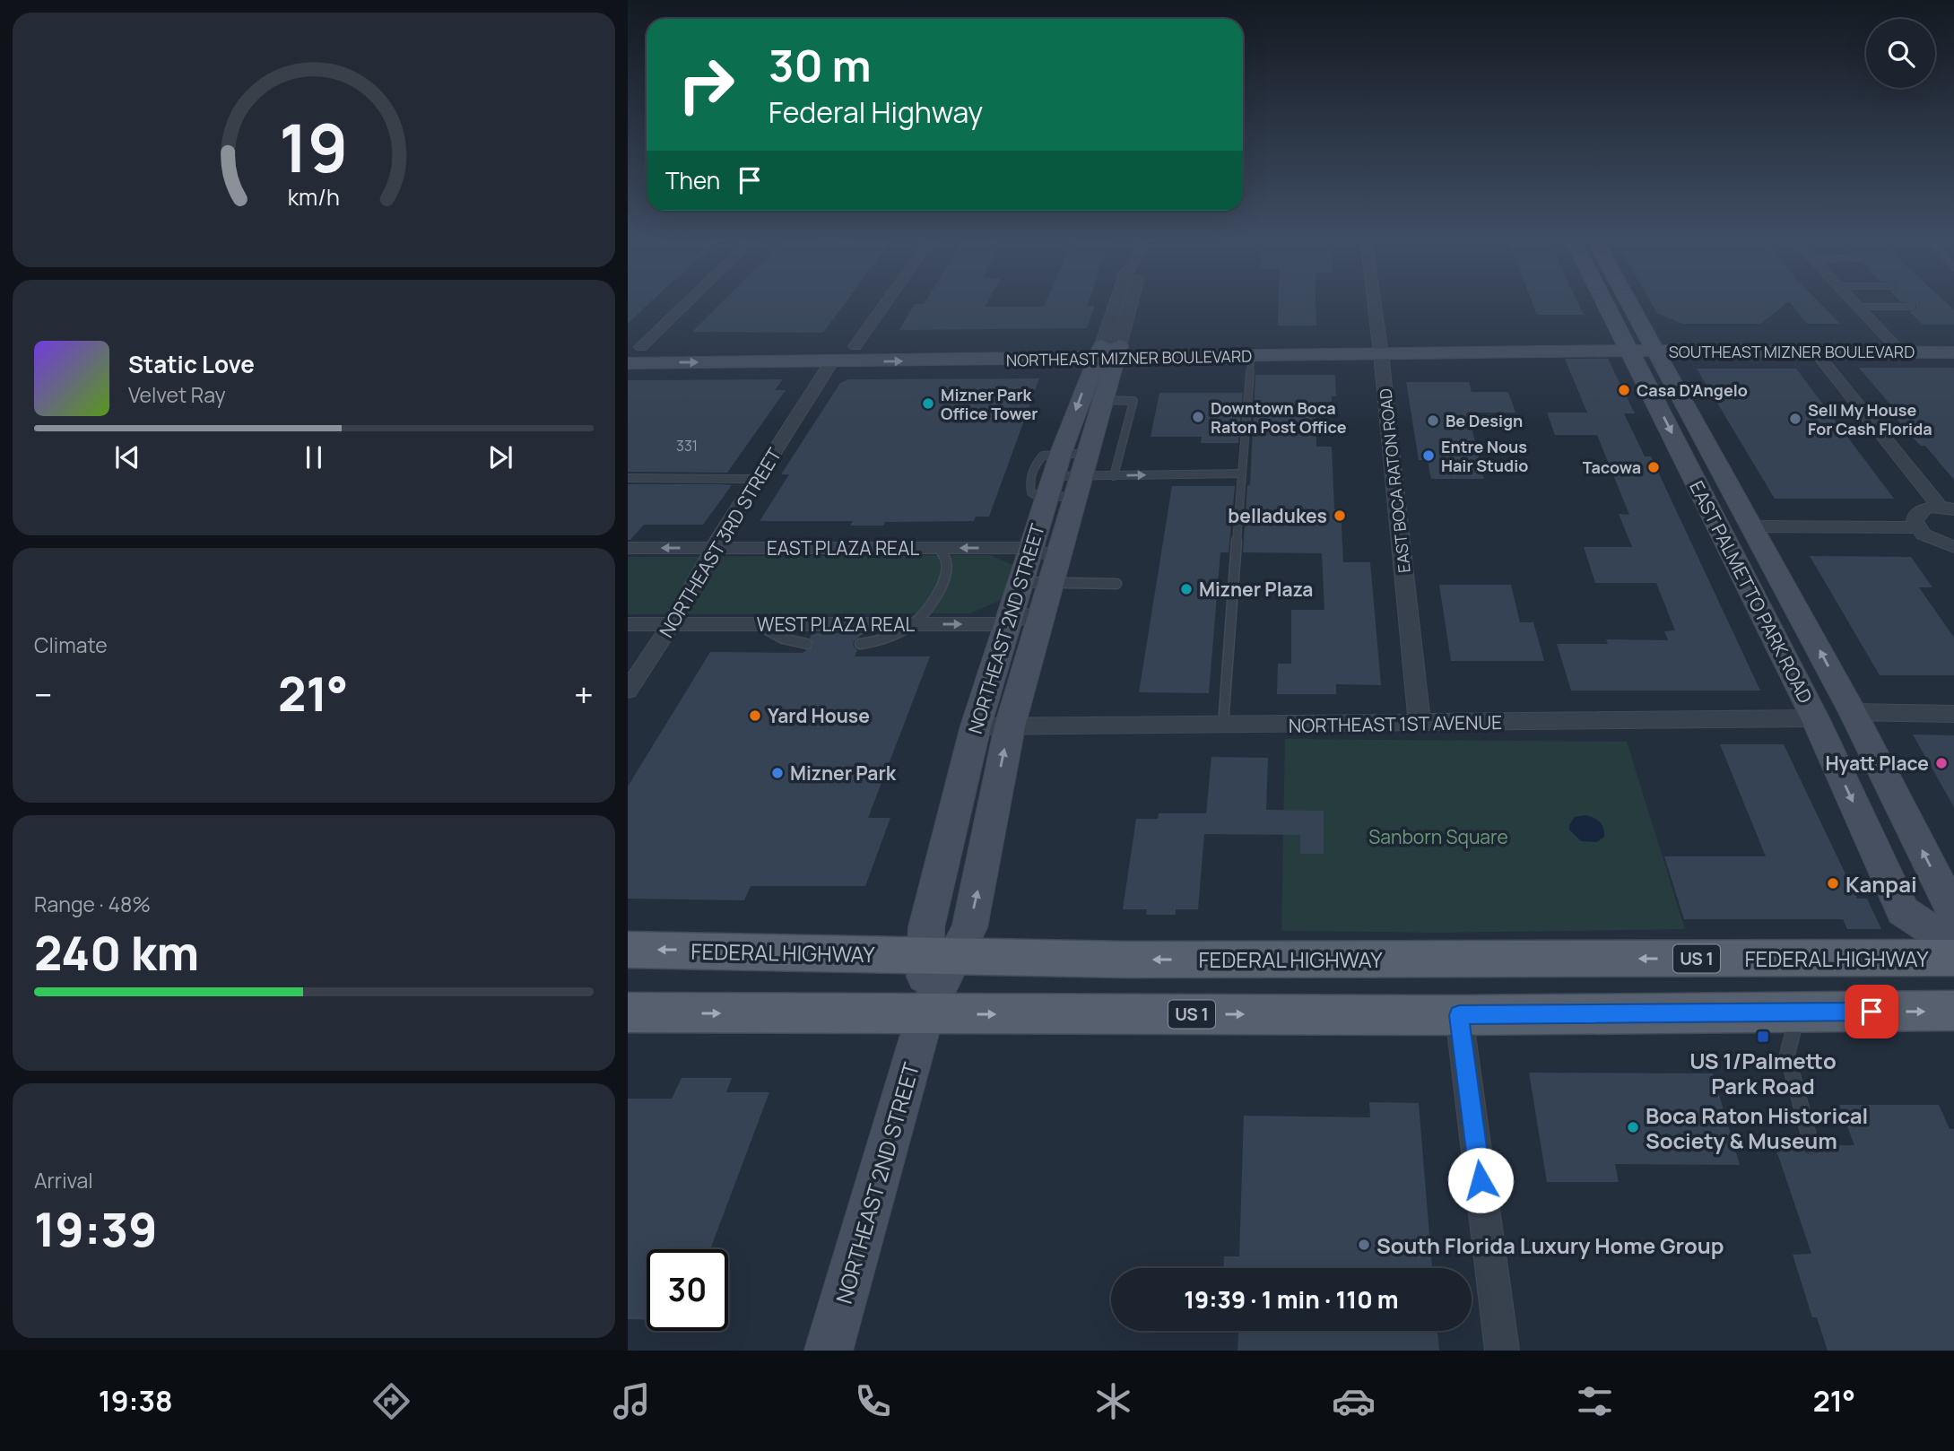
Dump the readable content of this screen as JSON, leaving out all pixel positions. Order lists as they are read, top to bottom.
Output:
{
  "streets": {
    "main road": [
      "SOUTHEAST MIZNER BOULEVARD",
      "NORTHEAST MIZNER BOULEVARD",
      "EAST PALMETTO PARK ROAD",
      "NORTHEAST 2ND STREET",
      "FEDERAL HIGHWAY",
      "US 1"
    ],
    "street": [
      "EAST BOCA RATON ROAD",
      "NORTHEAST 3RD STREET",
      "EAST PLAZA REAL",
      "WEST PLAZA REAL",
      "NORTHEAST 1ST AVENUE"
    ]
  },
  "crossings": [
    ["SOUTHEAST MIZNER BOULEVARD", "NORTHEAST MIZNER BOULEVARD"],
    ["SOUTHEAST MIZNER BOULEVARD", "EAST PALMETTO PARK ROAD"],
    ["NORTHEAST MIZNER BOULEVARD", "EAST BOCA RATON ROAD"],
    ["NORTHEAST MIZNER BOULEVARD", "NORTHEAST 3RD STREET"],
    ["NORTHEAST MIZNER BOULEVARD", "EAST PALMETTO PARK ROAD"],
    ["NORTHEAST MIZNER BOULEVARD", "NORTHEAST 2ND STREET"],
    ["EAST BOCA RATON ROAD", "NORTHEAST 1ST AVENUE"],
    ["NORTHEAST 3RD STREET", "EAST PLAZA REAL"],
    ["NORTHEAST 3RD STREET", "WEST PLAZA REAL"],
    ["EAST PLAZA REAL", "NORTHEAST 2ND STREET"],
    ["EAST PALMETTO PARK ROAD", "NORTHEAST 1ST AVENUE"],
    ["EAST PALMETTO PARK ROAD", "FEDERAL HIGHWAY"],
    ["WEST PLAZA REAL", "NORTHEAST 2ND STREET"],
    ["NORTHEAST 2ND STREET", "NORTHEAST 1ST AVENUE"],
    ["NORTHEAST 2ND STREET", "FEDERAL HIGHWAY"],
    ["NORTHEAST 2ND STREET", "US 1"]
  ],
  "one_way": ["EAST PLAZA REAL"],
  "parks": ["Sanborn Square"],
  "places": {
    "other": [
      "Casa D'Angelo",
      "Mizner Park Office Tower",
      "Downtown Boca Raton Post Office",
      "Sell My House For Cash Florida",
      "Be Design",
      "Entre Nous Hair Studio",
      "Tacowa",
      "belladukes",
      "Mizner Plaza",
      "Yard House",
      "Hyatt Place",
      "Mizner Park",
      "Kanpai",
      "Boca Raton Historical Society & Museum",
      "South Florida Luxury Home Group"
    ],
    "transit": ["US 1/Palmetto Park Road"]
  },
  "house_numbers": ["331"],
  "page": {
    "turn": ["30 m", "Federal Highway"],
    "then": "Then",
    "song": ["Static Love", "Velvet Ray"],
    "tile": [
      "Climate",
      ["Range · 48%", "240 km"],
      ["Arrival", "19:39"]
    ],
    "heat": ["−", "21°", "+"],
    "limit": "30",
    "trip": "19:39 · 1 min · 110 m",
    "tabs": ["19:38", "21°"],
    "gauge": ["19", "km/h"]
  }
}
